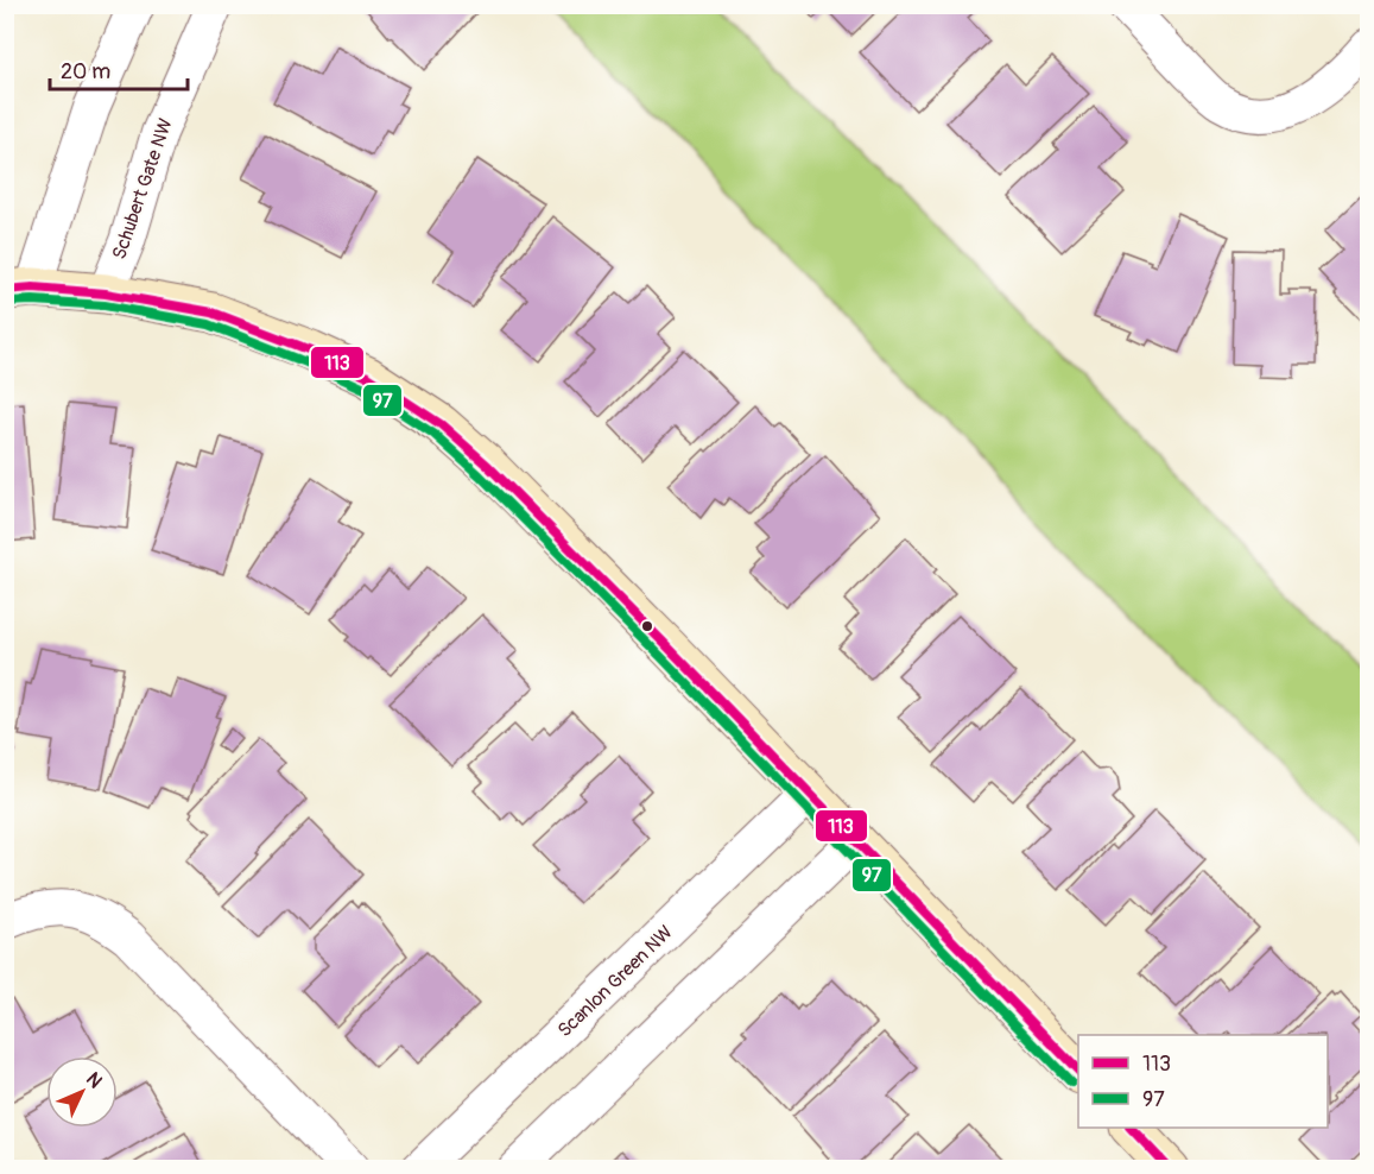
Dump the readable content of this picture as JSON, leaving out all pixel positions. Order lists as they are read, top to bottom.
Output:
{
  "streets": {
    "street": ["Schubert Gate NW", "Scanlon Green NW"]
  },
  "lines": ["transit line 113", "transit line 97"],
  "legend": ["113", "97"],
  "scale_bar": "20 m",
  "north": "top right"
}
